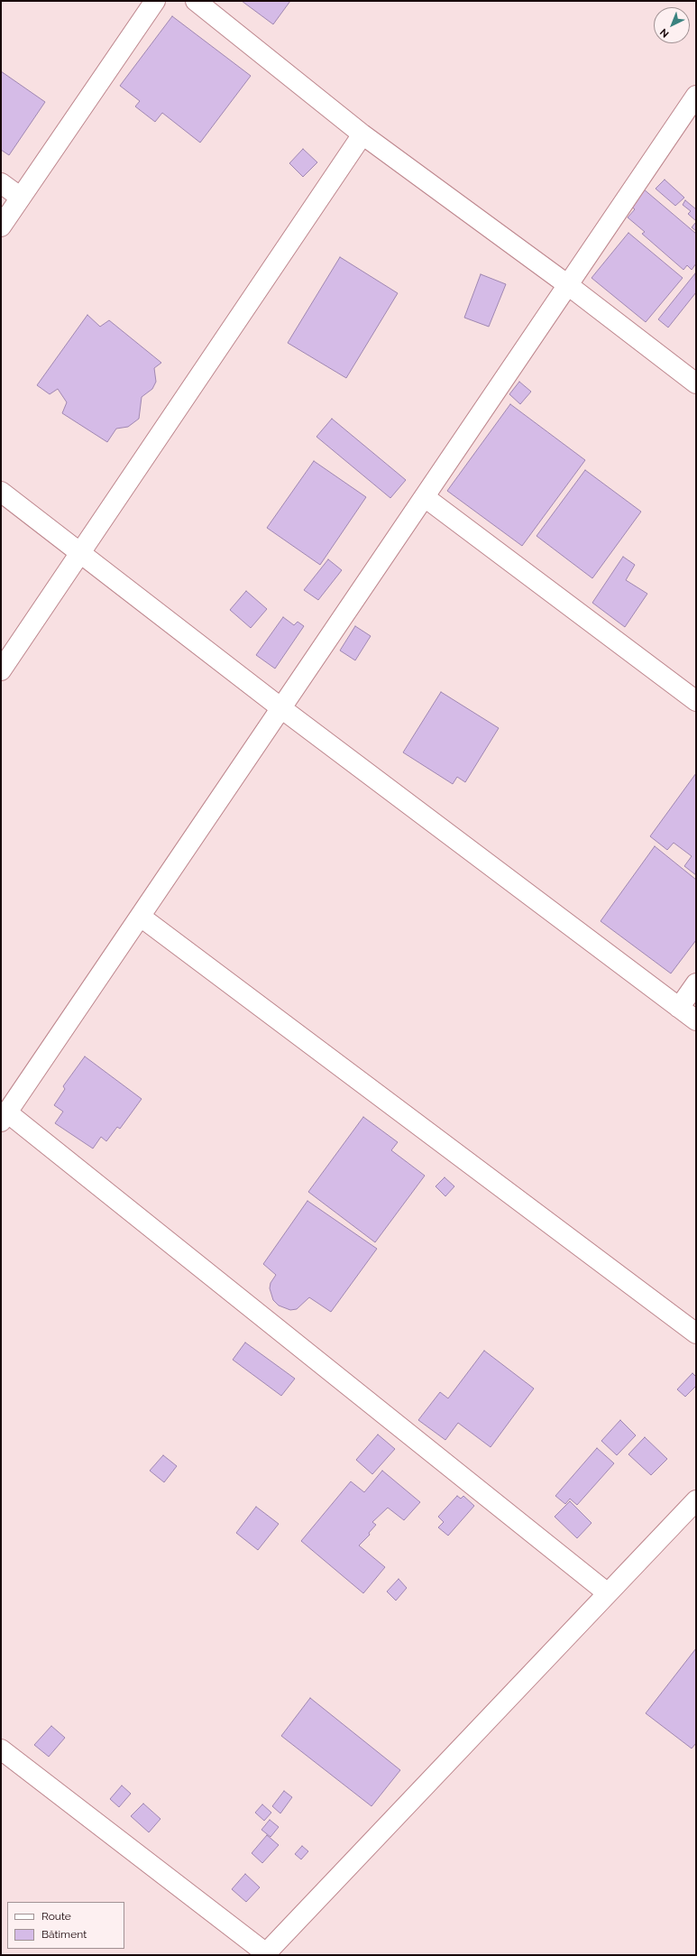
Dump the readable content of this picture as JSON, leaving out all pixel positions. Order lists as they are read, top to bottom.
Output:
{
  "legend": ["Route", "Bâtiment"],
  "north": "bottom left"
}
